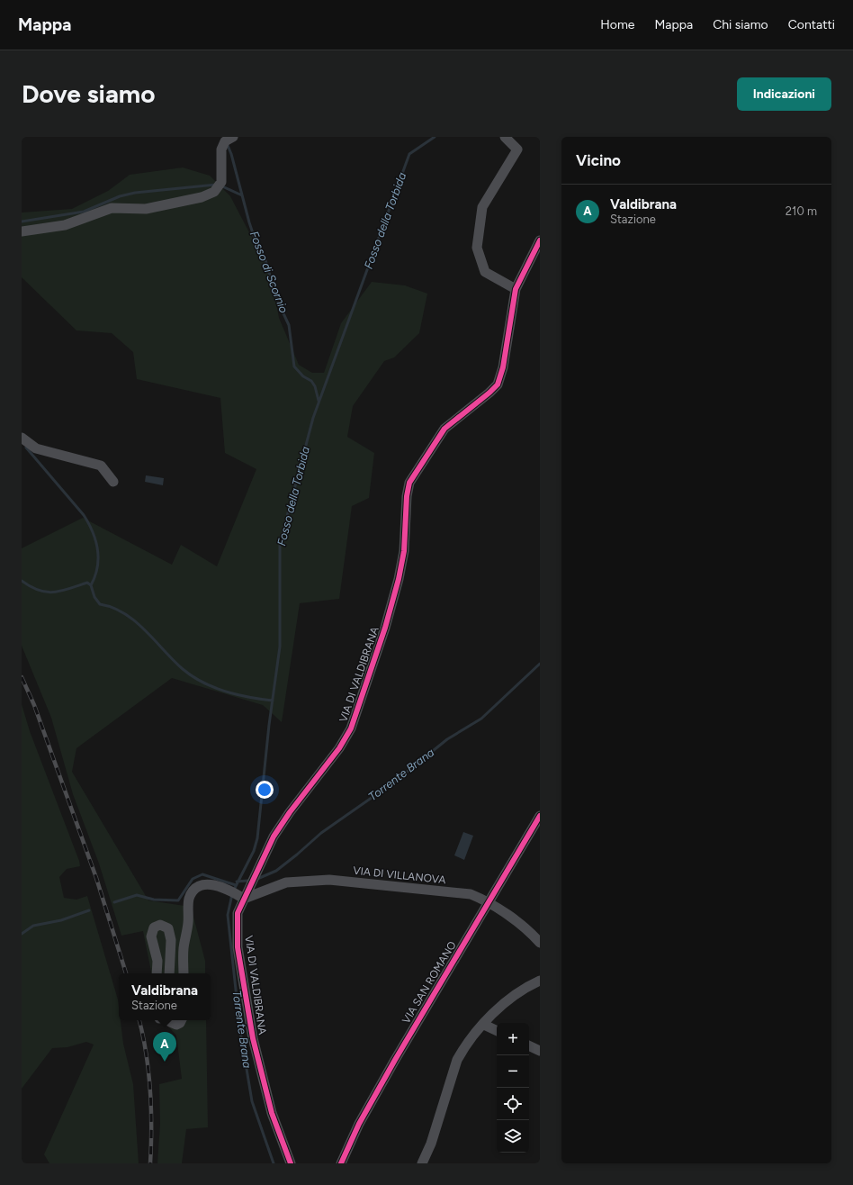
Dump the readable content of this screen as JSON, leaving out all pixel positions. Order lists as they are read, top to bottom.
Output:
{
  "streets": {
    "street": ["VIA DI VALDIBRANA", "VIA DI VILLANOVA", "VIA SAN ROMANO"]
  },
  "crossings": [
    ["VIA DI VALDIBRANA", "VIA DI VILLANOVA"],
    ["VIA DI VILLANOVA", "VIA SAN ROMANO"]
  ],
  "water": ["Fosso della Torbida", "Fosso di Scornio", "Torrente Brana"],
  "page": {
    "header": "Mappa",
    "nav": [
      "Home",
      "Mappa",
      "Chi siamo",
      "Contatti"
    ],
    "buttons": "Indicazioni",
    "title": "Dove siamo",
    "heading": "Vicino",
    "list": [
      {
        "mark": "A",
        "name": "Valdibrana",
        "note": "Stazione",
        "value": "210 m"
      }
    ],
    "popup": ["Valdibrana", "Stazione"],
    "map_buttons": ["+", "−"],
    "pins": "A"
  }
}
